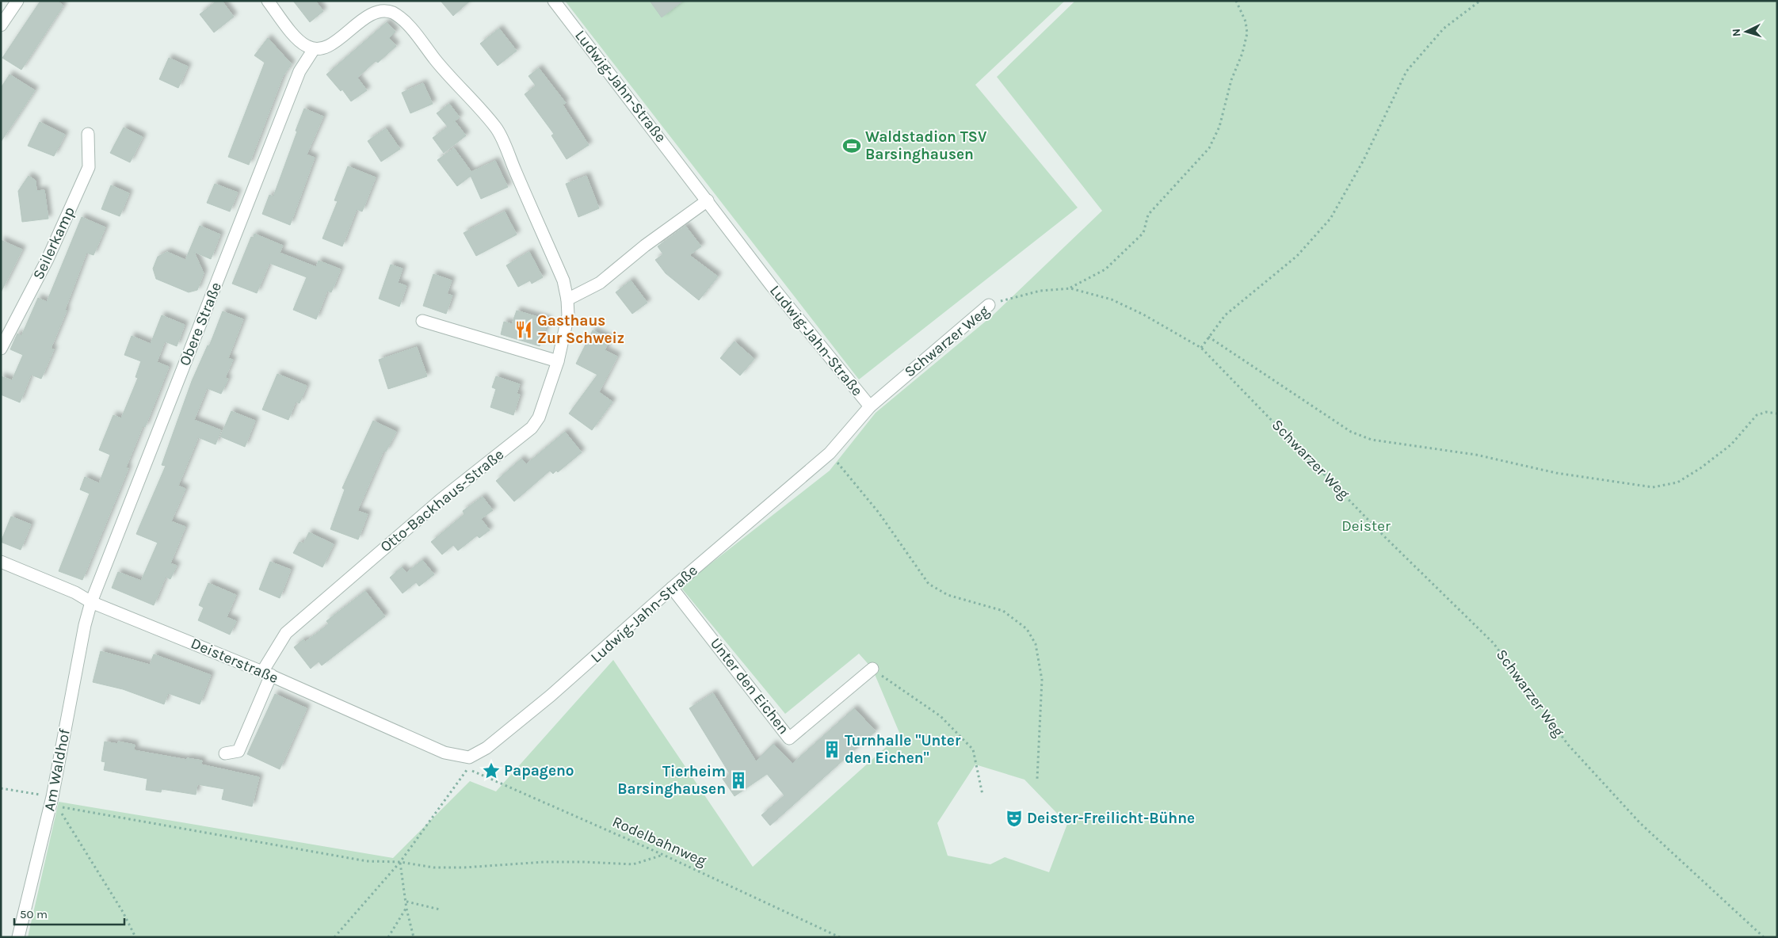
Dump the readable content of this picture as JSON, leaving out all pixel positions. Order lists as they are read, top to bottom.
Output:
{
  "streets": {
    "street": [
      "Ludwig-Jahn-Straße",
      "Seilerkamp",
      "Obere Straße",
      "Schwarzer Weg",
      "Otto-Backhaus-Straße",
      "Deisterstraße",
      "Unter den Eichen",
      "Am Waldhof"
    ],
    "path": ["Rodelbahnweg"]
  },
  "crossings": [
    ["Ludwig-Jahn-Straße", "Schwarzer Weg"],
    ["Ludwig-Jahn-Straße", "Deisterstraße"],
    ["Ludwig-Jahn-Straße", "Unter den Eichen"],
    ["Ludwig-Jahn-Straße", "Rodelbahnweg"],
    ["Obere Straße", "Otto-Backhaus-Straße"],
    ["Obere Straße", "Deisterstraße"],
    ["Obere Straße", "Am Waldhof"],
    ["Otto-Backhaus-Straße", "Deisterstraße"],
    ["Deisterstraße", "Am Waldhof"],
    ["Deisterstraße", "Rodelbahnweg"]
  ],
  "parks": ["Deister"],
  "places": {
    "sports": ["Waldstadion TSV Barsinghausen"],
    "restaurant": ["Gasthaus Zur Schweiz"],
    "building": ["Turnhalle \"Unter den Eichen\"", "Tierheim Barsinghausen"],
    "place": ["Papageno"],
    "theatre": ["Deister-Freilicht-Bühne"]
  },
  "scale_bar": "50 m",
  "north": "left"
}
